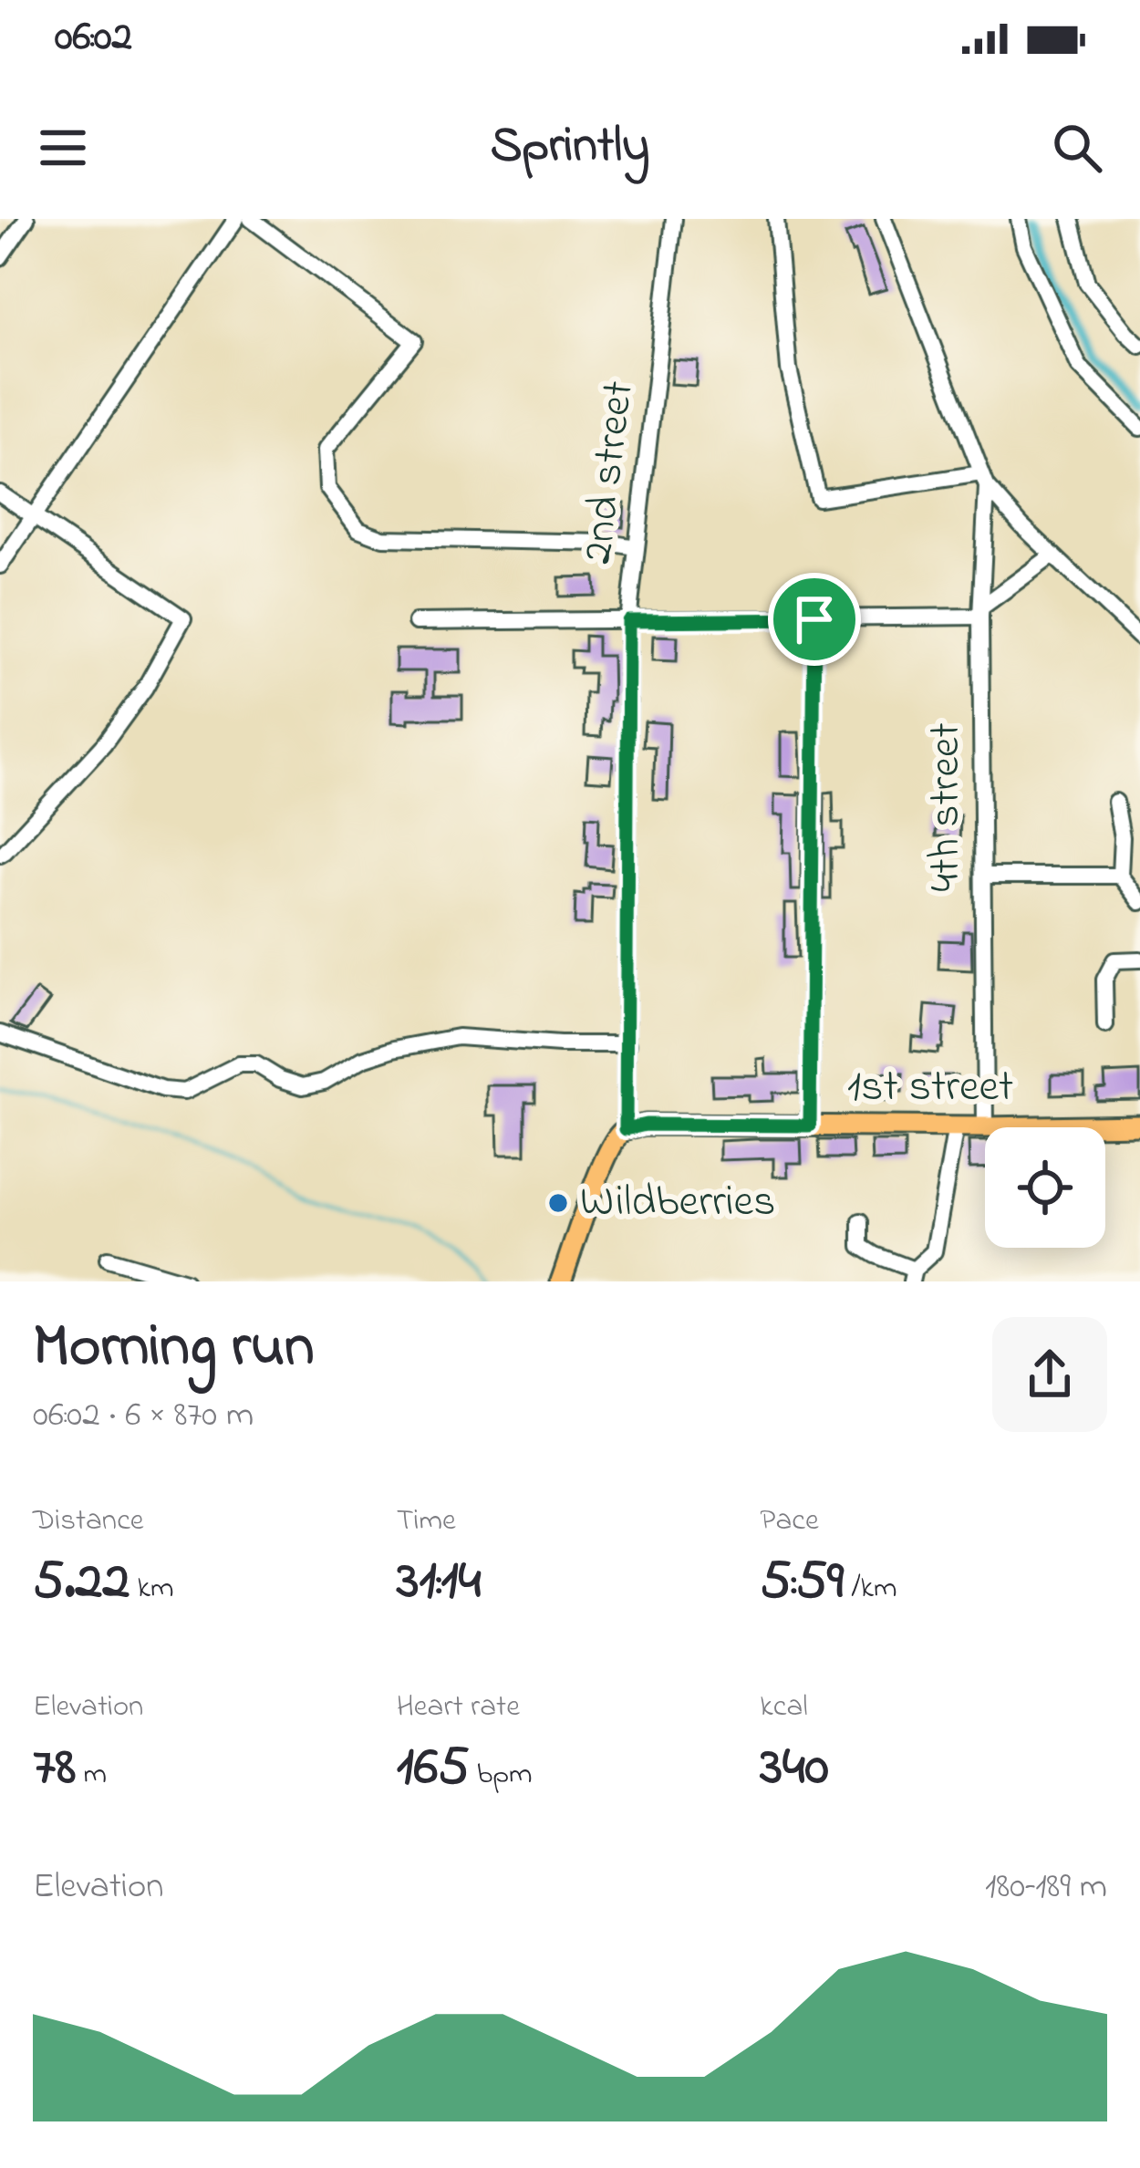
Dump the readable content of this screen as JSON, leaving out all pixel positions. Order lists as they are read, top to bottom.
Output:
{
  "streets": {
    "main road": ["1st street"],
    "street": ["2nd street", "4th street"]
  },
  "crossings": [
    ["2nd street", "1st street"],
    ["4th street", "1st street"]
  ],
  "places": ["Wildberries"],
  "page": {
    "status": "06:02",
    "header": "Sprintly",
    "heading": ["Morning run", "06:02 · 6 × 870 m"],
    "stats": [
      ["Distance", "5.22 km"],
      ["Time", "31:14"],
      ["Pace", "5:59 /km"],
      ["Elevation", "78 m"],
      ["Heart rate", "165 bpm"],
      ["kcal", "340"]
    ],
    "chart": ["Elevation", "180–189 m"]
  }
}
